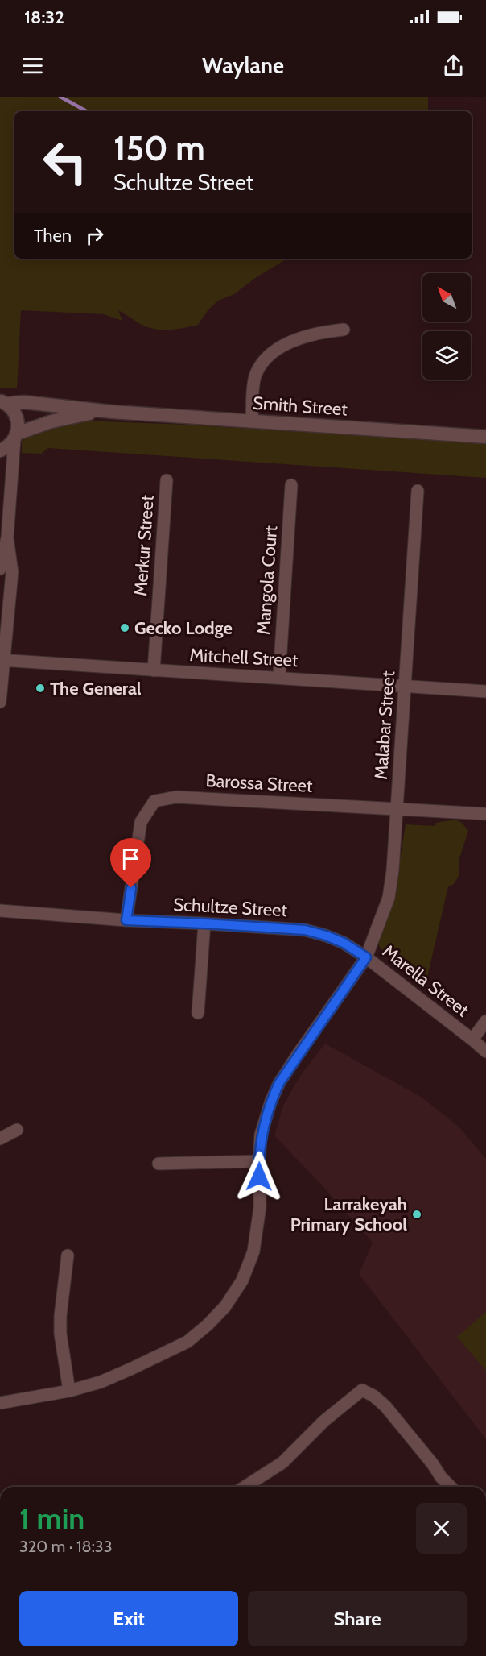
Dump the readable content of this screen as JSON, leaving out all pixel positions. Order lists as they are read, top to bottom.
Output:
{
  "streets": {
    "street": [
      "Smith Street",
      "Merkur Street",
      "Mangola Court",
      "Mitchell Street",
      "Malabar Street",
      "Barossa Street",
      "Schultze Street",
      "Marella Street"
    ]
  },
  "crossings": [
    ["Merkur Street", "Mitchell Street"],
    ["Mangola Court", "Mitchell Street"],
    ["Mitchell Street", "Malabar Street"],
    ["Malabar Street", "Barossa Street"],
    ["Malabar Street", "Schultze Street"],
    ["Malabar Street", "Marella Street"],
    ["Barossa Street", "Schultze Street"],
    ["Schultze Street", "Marella Street"]
  ],
  "places": ["Gecko Lodge", "The General", "Larrakeyah Primary School"],
  "north": "top left",
  "page": {
    "status": "18:32",
    "header": "Waylane",
    "turn": ["150 m", "Schultze Street"],
    "then": "Then",
    "heading": ["1 min", "320 m · 18:33"],
    "buttons": ["Exit", "Share"]
  }
}
